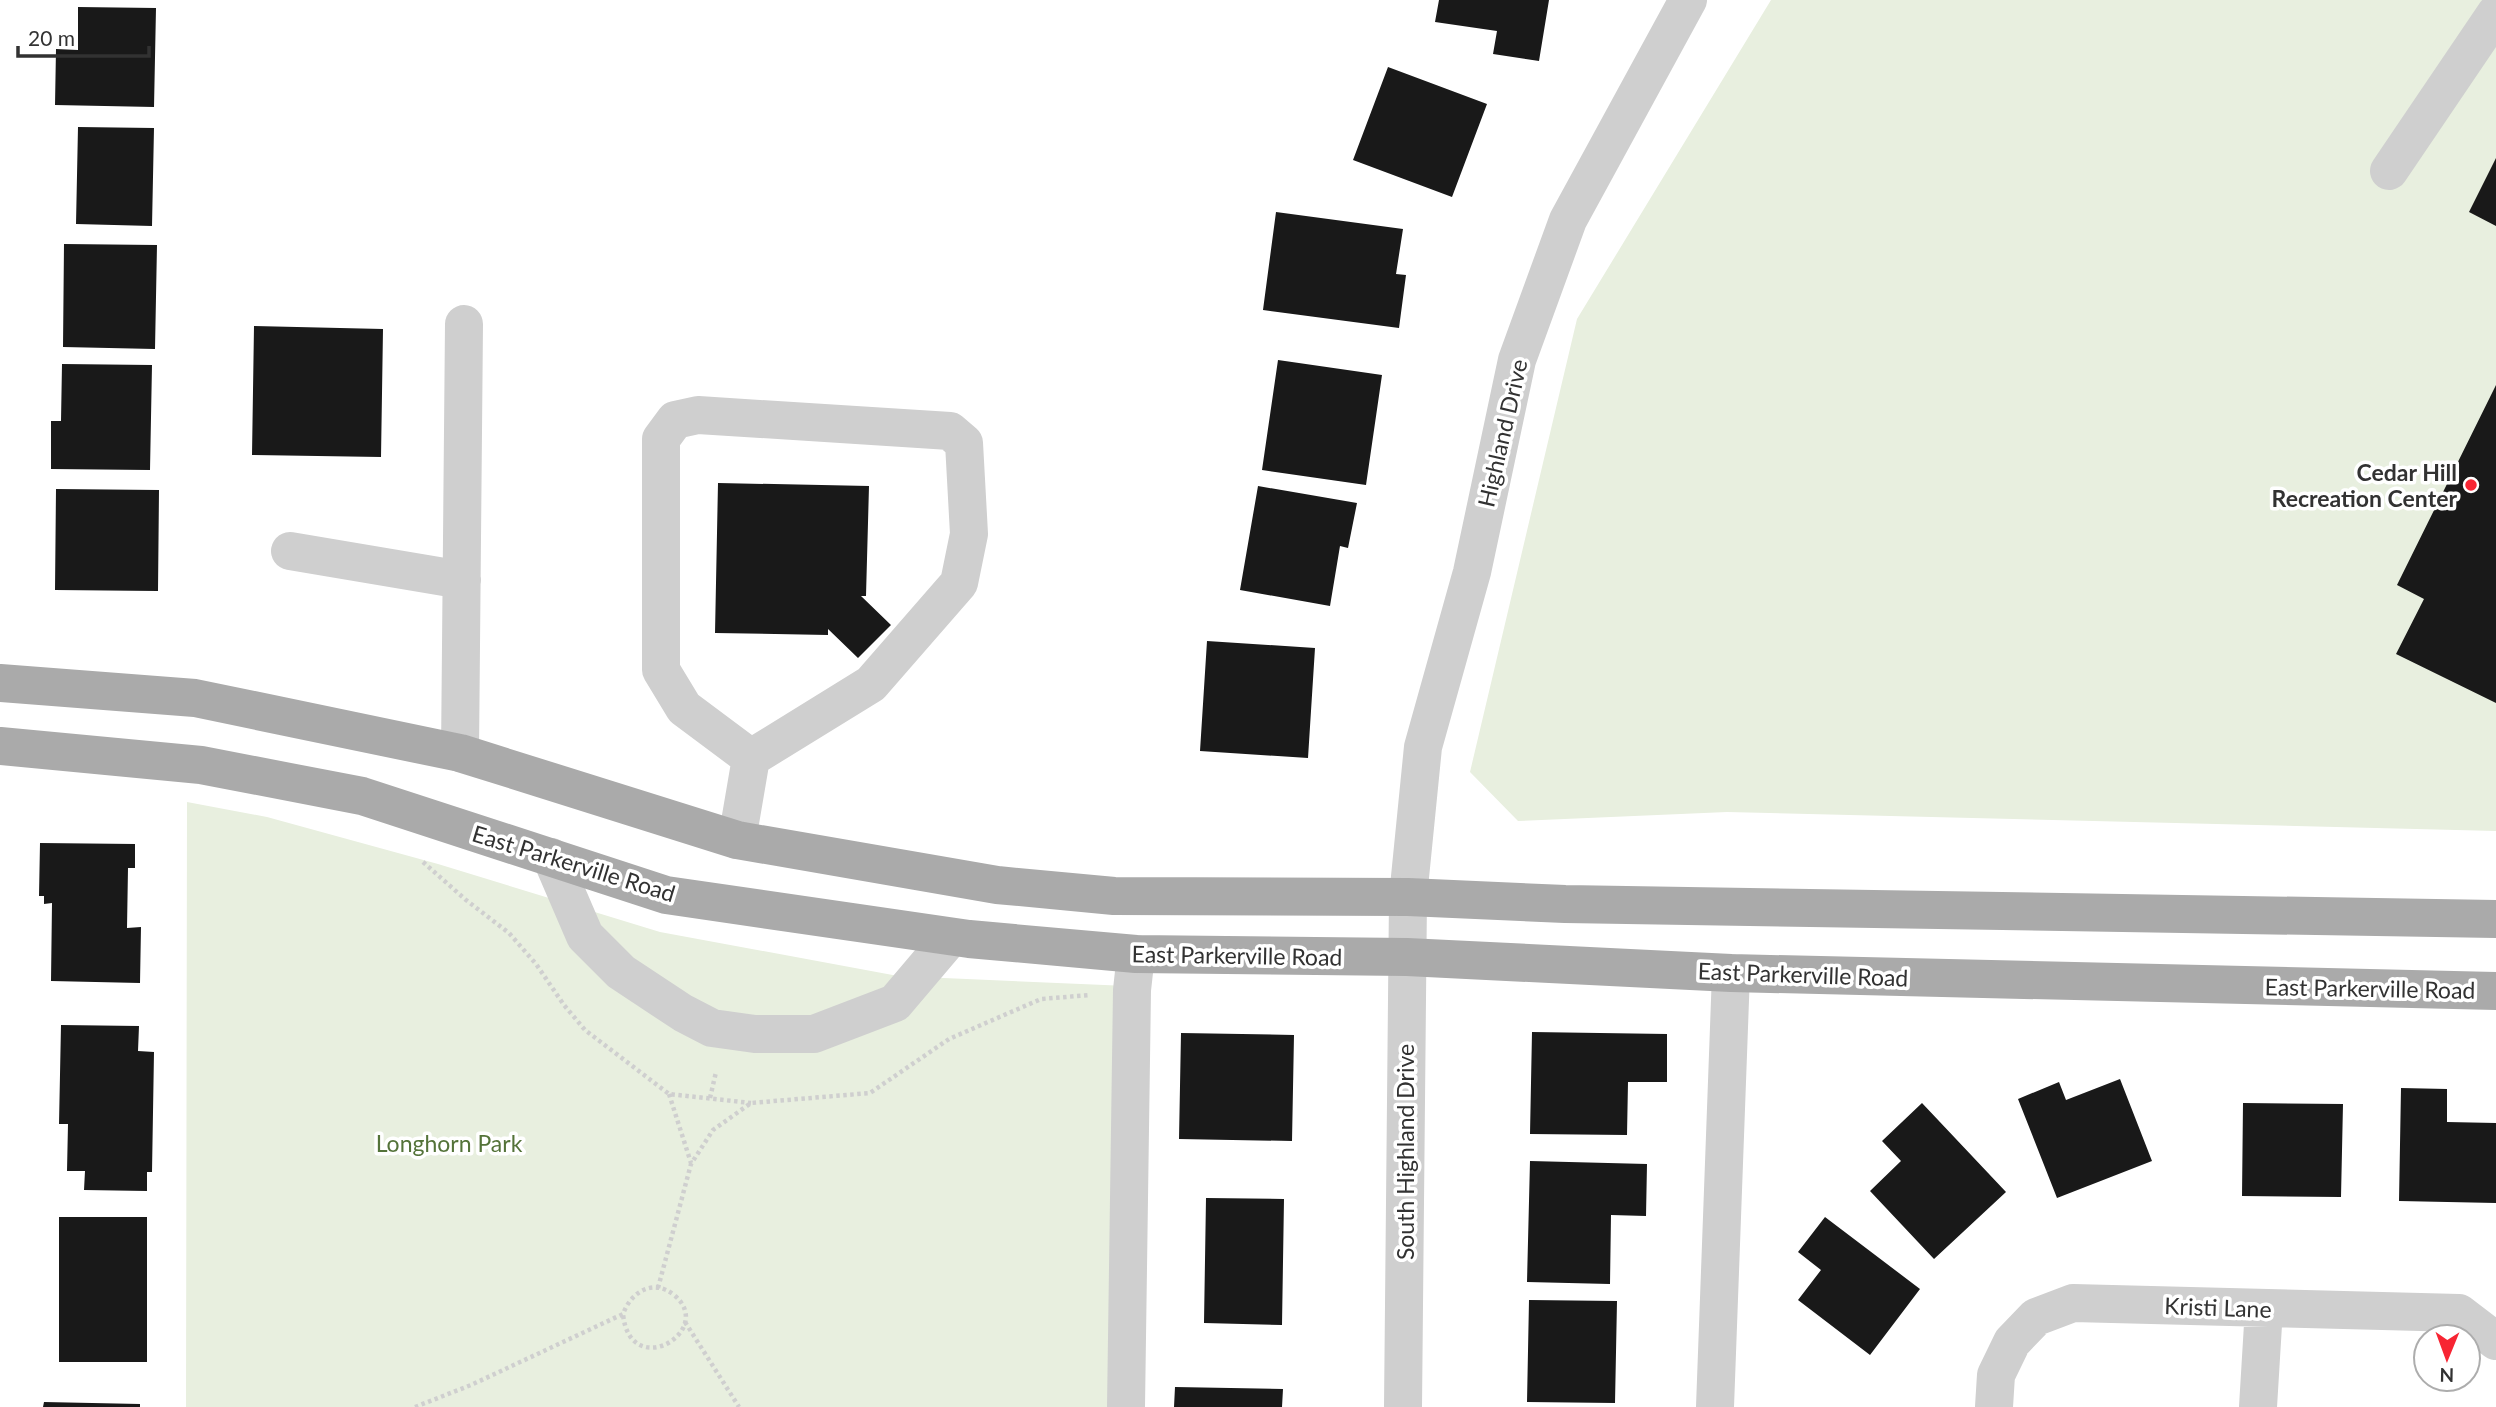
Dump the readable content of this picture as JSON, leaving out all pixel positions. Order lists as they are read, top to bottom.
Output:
{
  "streets": {
    "main road": ["East Parkerville Road"],
    "street": ["Highland Drive", "South Highland Drive", "Kristi Lane"]
  },
  "crossings": [
    ["Highland Drive", "South Highland Drive"],
    ["East Parkerville Road", "South Highland Drive"]
  ],
  "parks": ["Longhorn Park"],
  "places": ["Cedar Hill Recreation Center"],
  "scale_bar": "20 m",
  "north": "bottom"
}
